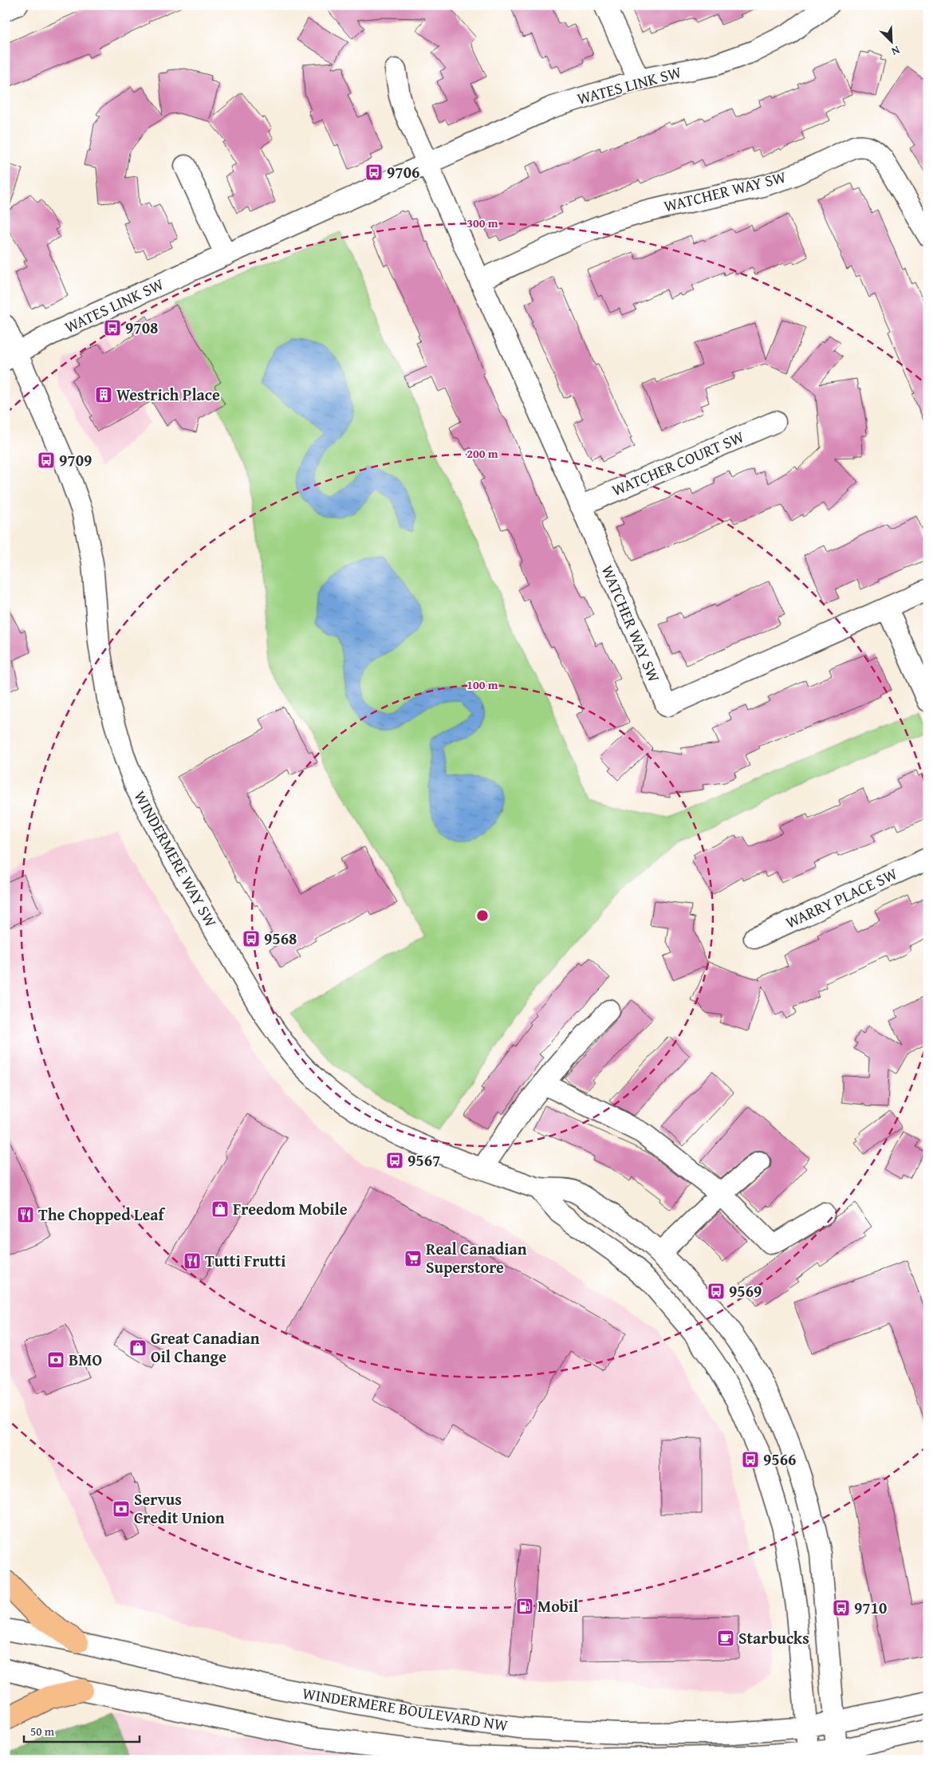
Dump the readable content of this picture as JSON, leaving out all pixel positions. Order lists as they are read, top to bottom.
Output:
{
  "streets": {
    "street": [
      "WATES LINK SW",
      "WATCHER WAY SW",
      "WATCHER COURT SW",
      "WINDERMERE WAY SW",
      "WARRY PLACE SW",
      "WINDERMERE BOULEVARD NW"
    ]
  },
  "crossings": [
    ["WATES LINK SW", "WATCHER WAY SW"],
    ["WATES LINK SW", "WINDERMERE WAY SW"],
    ["WATCHER WAY SW", "WATCHER COURT SW"],
    ["WINDERMERE WAY SW", "WINDERMERE BOULEVARD NW"]
  ],
  "places": {
    "bus stop": [
      "9706",
      "9708",
      "9709",
      "9568",
      "9567",
      "9569",
      "9566",
      "9710"
    ],
    "building": ["Westrich Place"],
    "shop": ["Freedom Mobile", "Great Canadian Oil Change"],
    "restaurant": ["The Chopped Leaf", "Tutti Frutti"],
    "supermarket": ["Real Canadian Superstore"],
    "bank": ["BMO", "Servus Credit Union"],
    "fuel station": ["Mobil"],
    "cafe": ["Starbucks"]
  },
  "scale_bar": "50 m",
  "north": "bottom right",
  "rings": ["300 m", "200 m", "100 m"]
}
